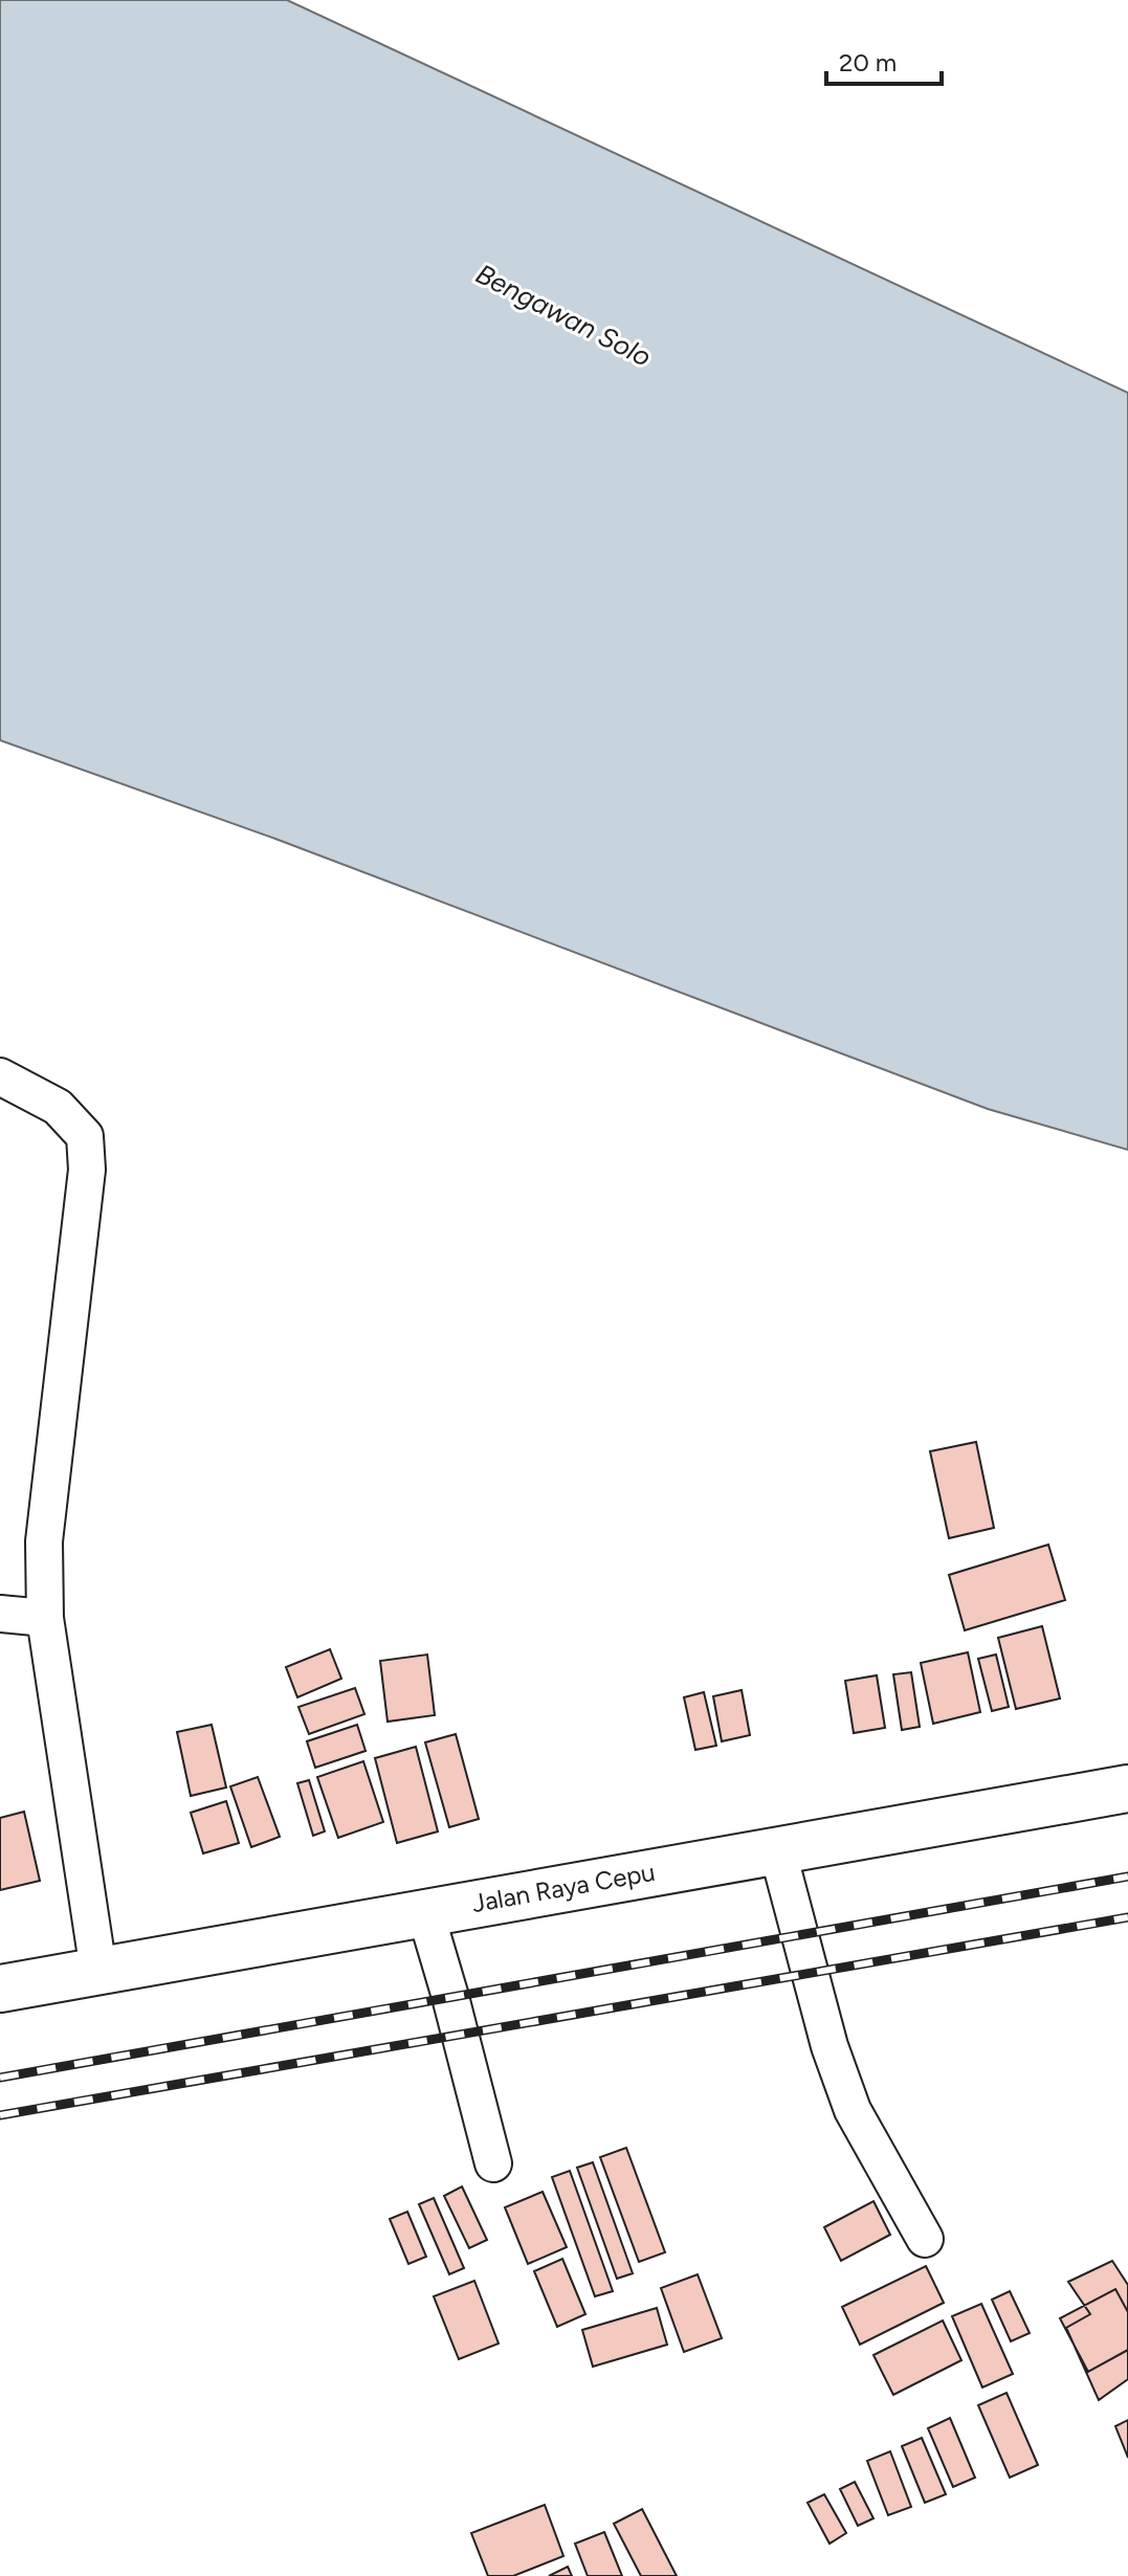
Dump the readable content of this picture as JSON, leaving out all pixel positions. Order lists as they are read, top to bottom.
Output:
{
  "streets": {
    "highway": ["Jalan Raya Cepu"]
  },
  "water": ["Bengawan Solo"],
  "scale_bar": "20 m"
}
